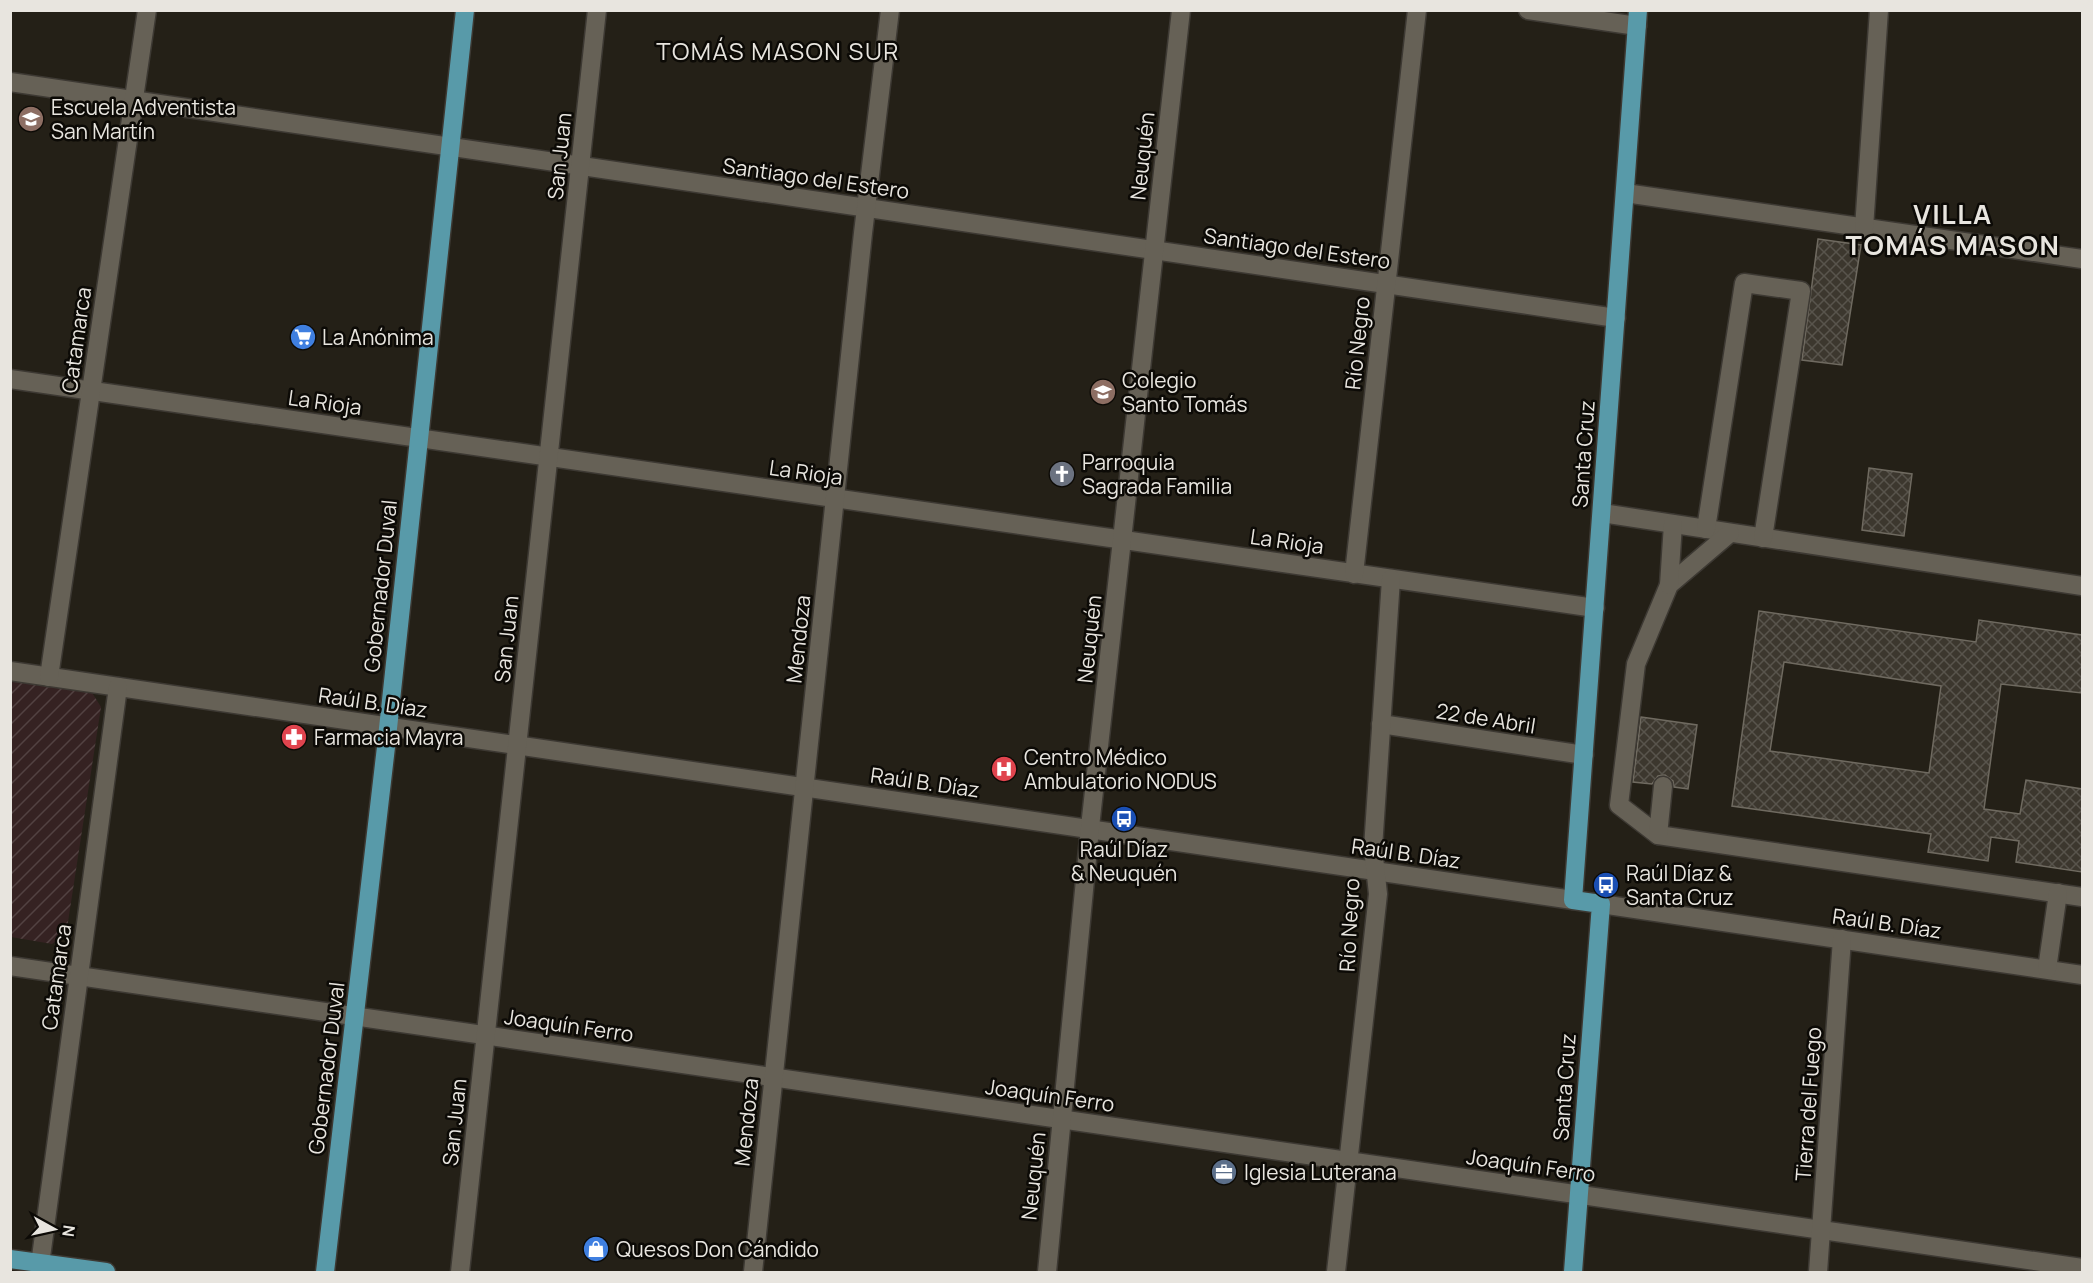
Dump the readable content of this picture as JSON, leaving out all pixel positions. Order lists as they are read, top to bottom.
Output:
{
  "streets": {
    "main road": ["Santa Cruz", "Gobernador Duval", "Raúl B. Díaz"],
    "street": [
      "San Juan",
      "Neuquén",
      "Santiago del Estero",
      "Catamarca",
      "Río Negro",
      "La Rioja",
      "Mendoza",
      "22 de Abril",
      "Joaquín Ferro",
      "Tierra del Fuego"
    ]
  },
  "crossings": [
    ["San Juan", "Santiago del Estero"],
    ["San Juan", "La Rioja"],
    ["San Juan", "Raúl B. Díaz"],
    ["San Juan", "Joaquín Ferro"],
    ["Neuquén", "Santiago del Estero"],
    ["Neuquén", "La Rioja"],
    ["Neuquén", "Raúl B. Díaz"],
    ["Neuquén", "Joaquín Ferro"],
    ["Santiago del Estero", "Catamarca"],
    ["Santiago del Estero", "Río Negro"],
    ["Santiago del Estero", "Santa Cruz"],
    ["Santiago del Estero", "Gobernador Duval"],
    ["Santiago del Estero", "Mendoza"],
    ["Catamarca", "La Rioja"],
    ["Catamarca", "Raúl B. Díaz"],
    ["Catamarca", "Joaquín Ferro"],
    ["Río Negro", "La Rioja"],
    ["Río Negro", "Raúl B. Díaz"],
    ["Río Negro", "22 de Abril"],
    ["Río Negro", "Joaquín Ferro"],
    ["La Rioja", "Santa Cruz"],
    ["La Rioja", "Gobernador Duval"],
    ["La Rioja", "Mendoza"],
    ["Santa Cruz", "Raúl B. Díaz"],
    ["Santa Cruz", "22 de Abril"],
    ["Santa Cruz", "Joaquín Ferro"],
    ["Gobernador Duval", "Raúl B. Díaz"],
    ["Gobernador Duval", "Joaquín Ferro"],
    ["Mendoza", "Raúl B. Díaz"],
    ["Mendoza", "Joaquín Ferro"],
    ["Raúl B. Díaz", "Tierra del Fuego"],
    ["Joaquín Ferro", "Tierra del Fuego"]
  ],
  "districts": ["TOMÁS MASON SUR", "VILLA TOMÁS MASON"],
  "places": {
    "school or university": ["Escuela Adventista San Martín", "Colegio Santo Tomás"],
    "supermarket": ["La Anónima"],
    "church": ["Parroquia Sagrada Familia"],
    "pharmacy": ["Farmacia Mayra"],
    "hospital": ["Centro Médico Ambulatorio NODUS"],
    "bus stop": ["Raúl Díaz & Neuquén", "Raúl Díaz & Santa Cruz"],
    "office": ["Iglesia Luterana"],
    "shop": ["Quesos Don Cándido"]
  },
  "north": "right"
}
